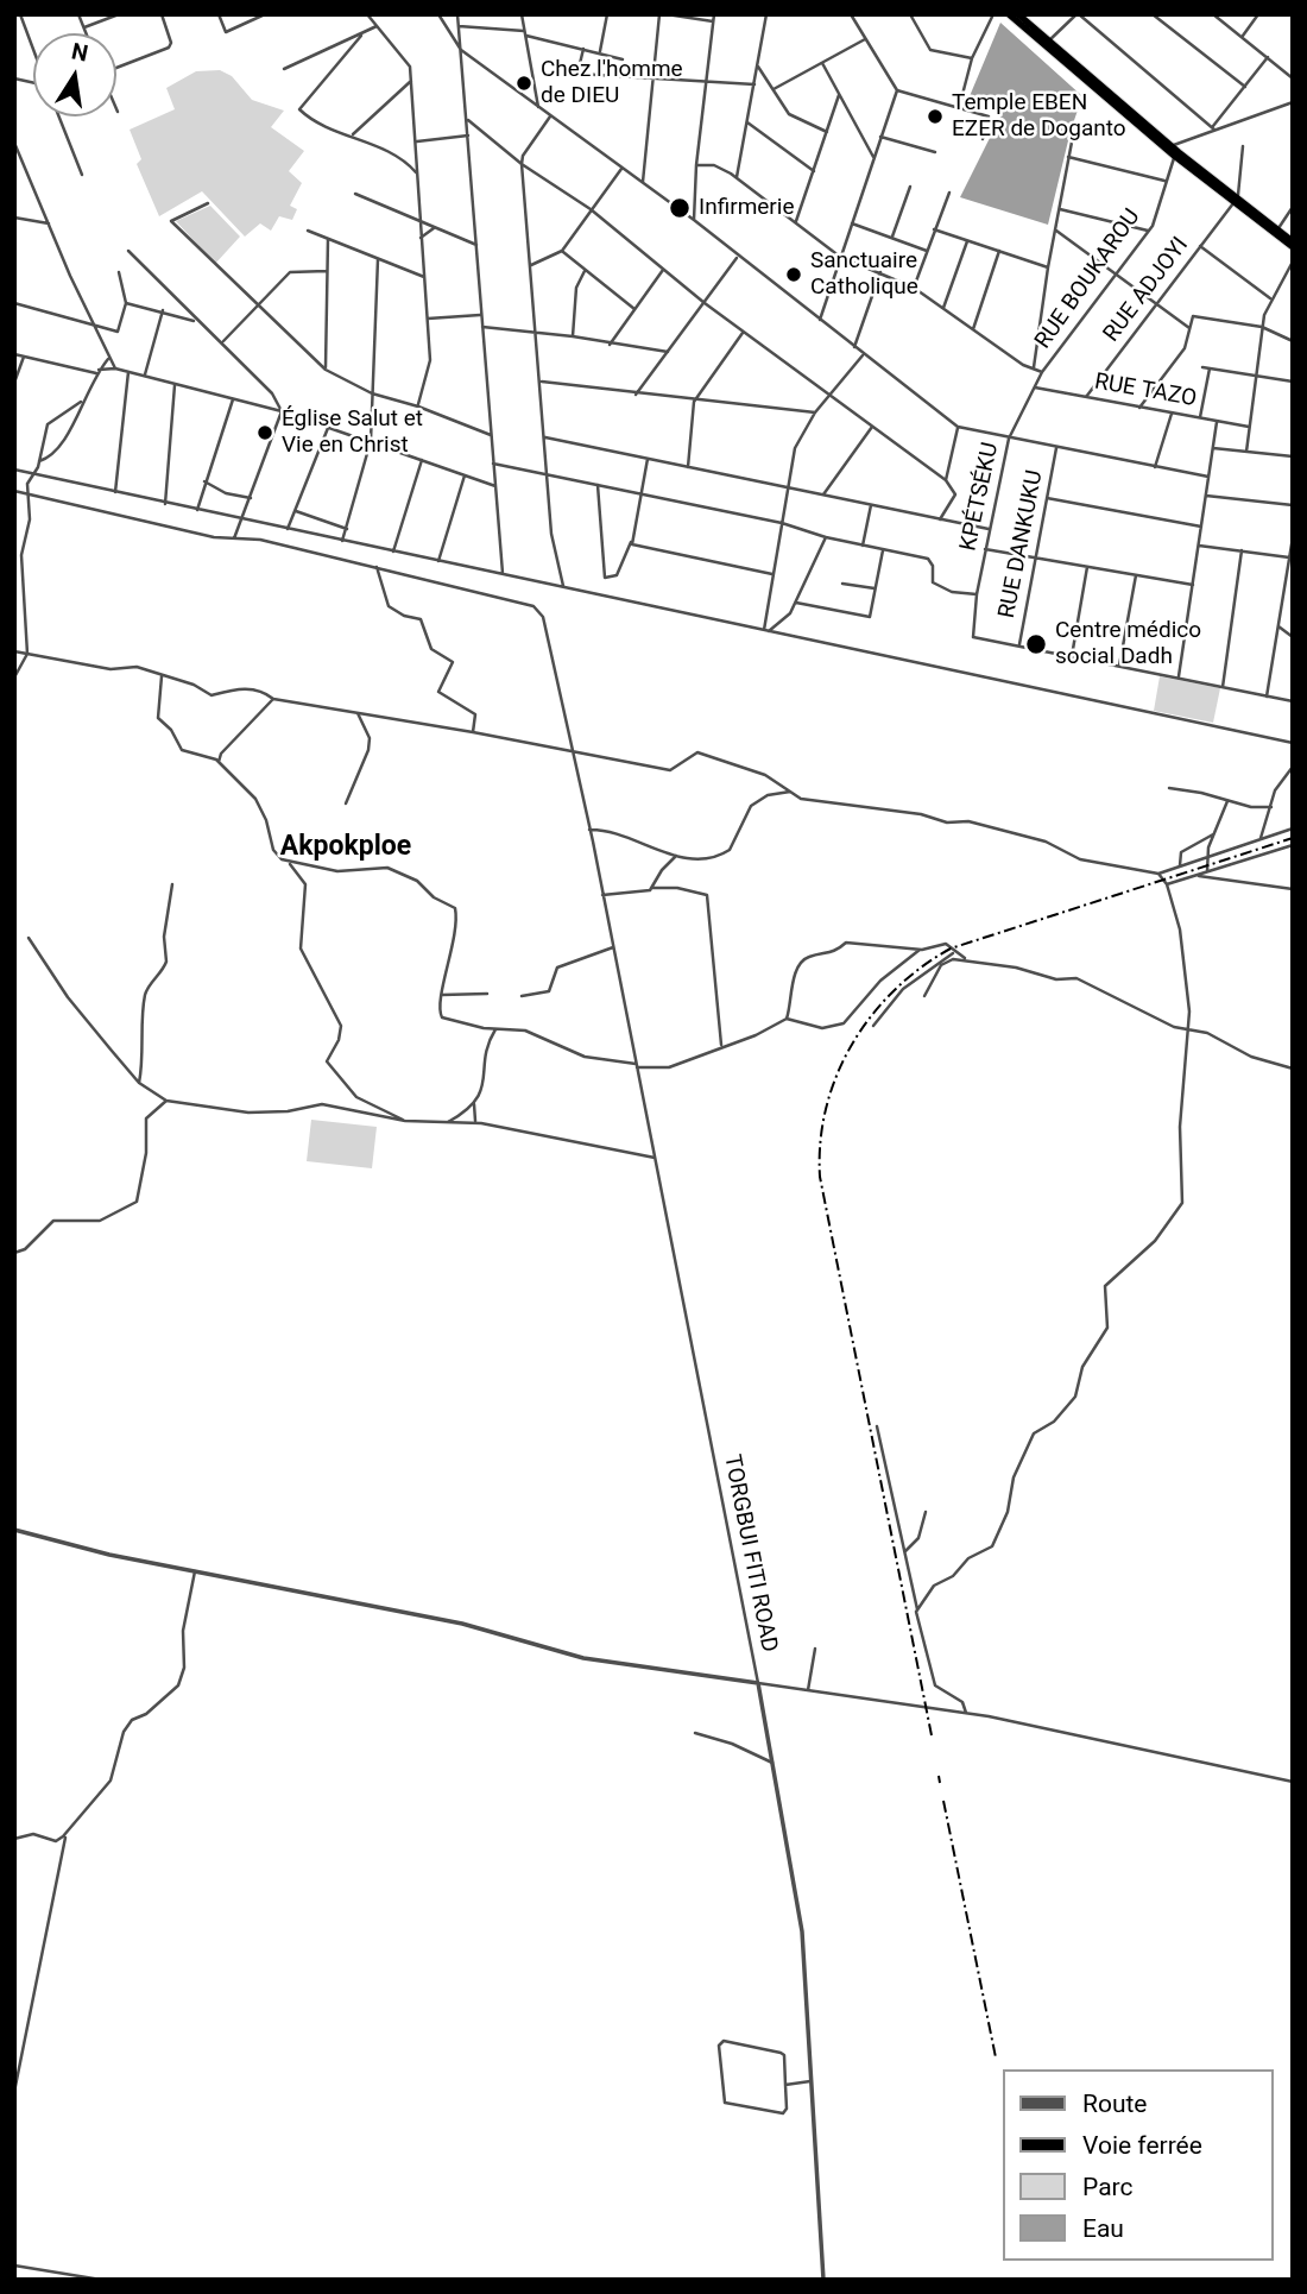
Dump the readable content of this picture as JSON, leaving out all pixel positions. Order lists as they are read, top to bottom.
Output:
{
  "streets": {
    "street": [
      "RUE BOUKAROU",
      "RUE ADJOYI",
      "RUE TAZO",
      "KPÉTSÉKU",
      "RUE DANKUKU",
      "TORGBUI FITI ROAD"
    ]
  },
  "crossings": [
    ["RUE BOUKAROU", "KPÉTSÉKU"],
    ["RUE ADJOYI", "RUE TAZO"],
    ["RUE TAZO", "KPÉTSÉKU"],
    ["KPÉTSÉKU", "RUE DANKUKU"]
  ],
  "districts": ["Akpokploe"],
  "places": [
    "Chez l'homme de DIEU",
    "Temple EBEN EZER de Doganto",
    "Infirmerie",
    "Sanctuaire Catholique",
    "Église Salut et Vie en Christ",
    "Centre médico social Dadh"
  ],
  "legend": [
    "Route",
    "Voie ferrée",
    "Parc",
    "Eau"
  ],
  "north": "top"
}
